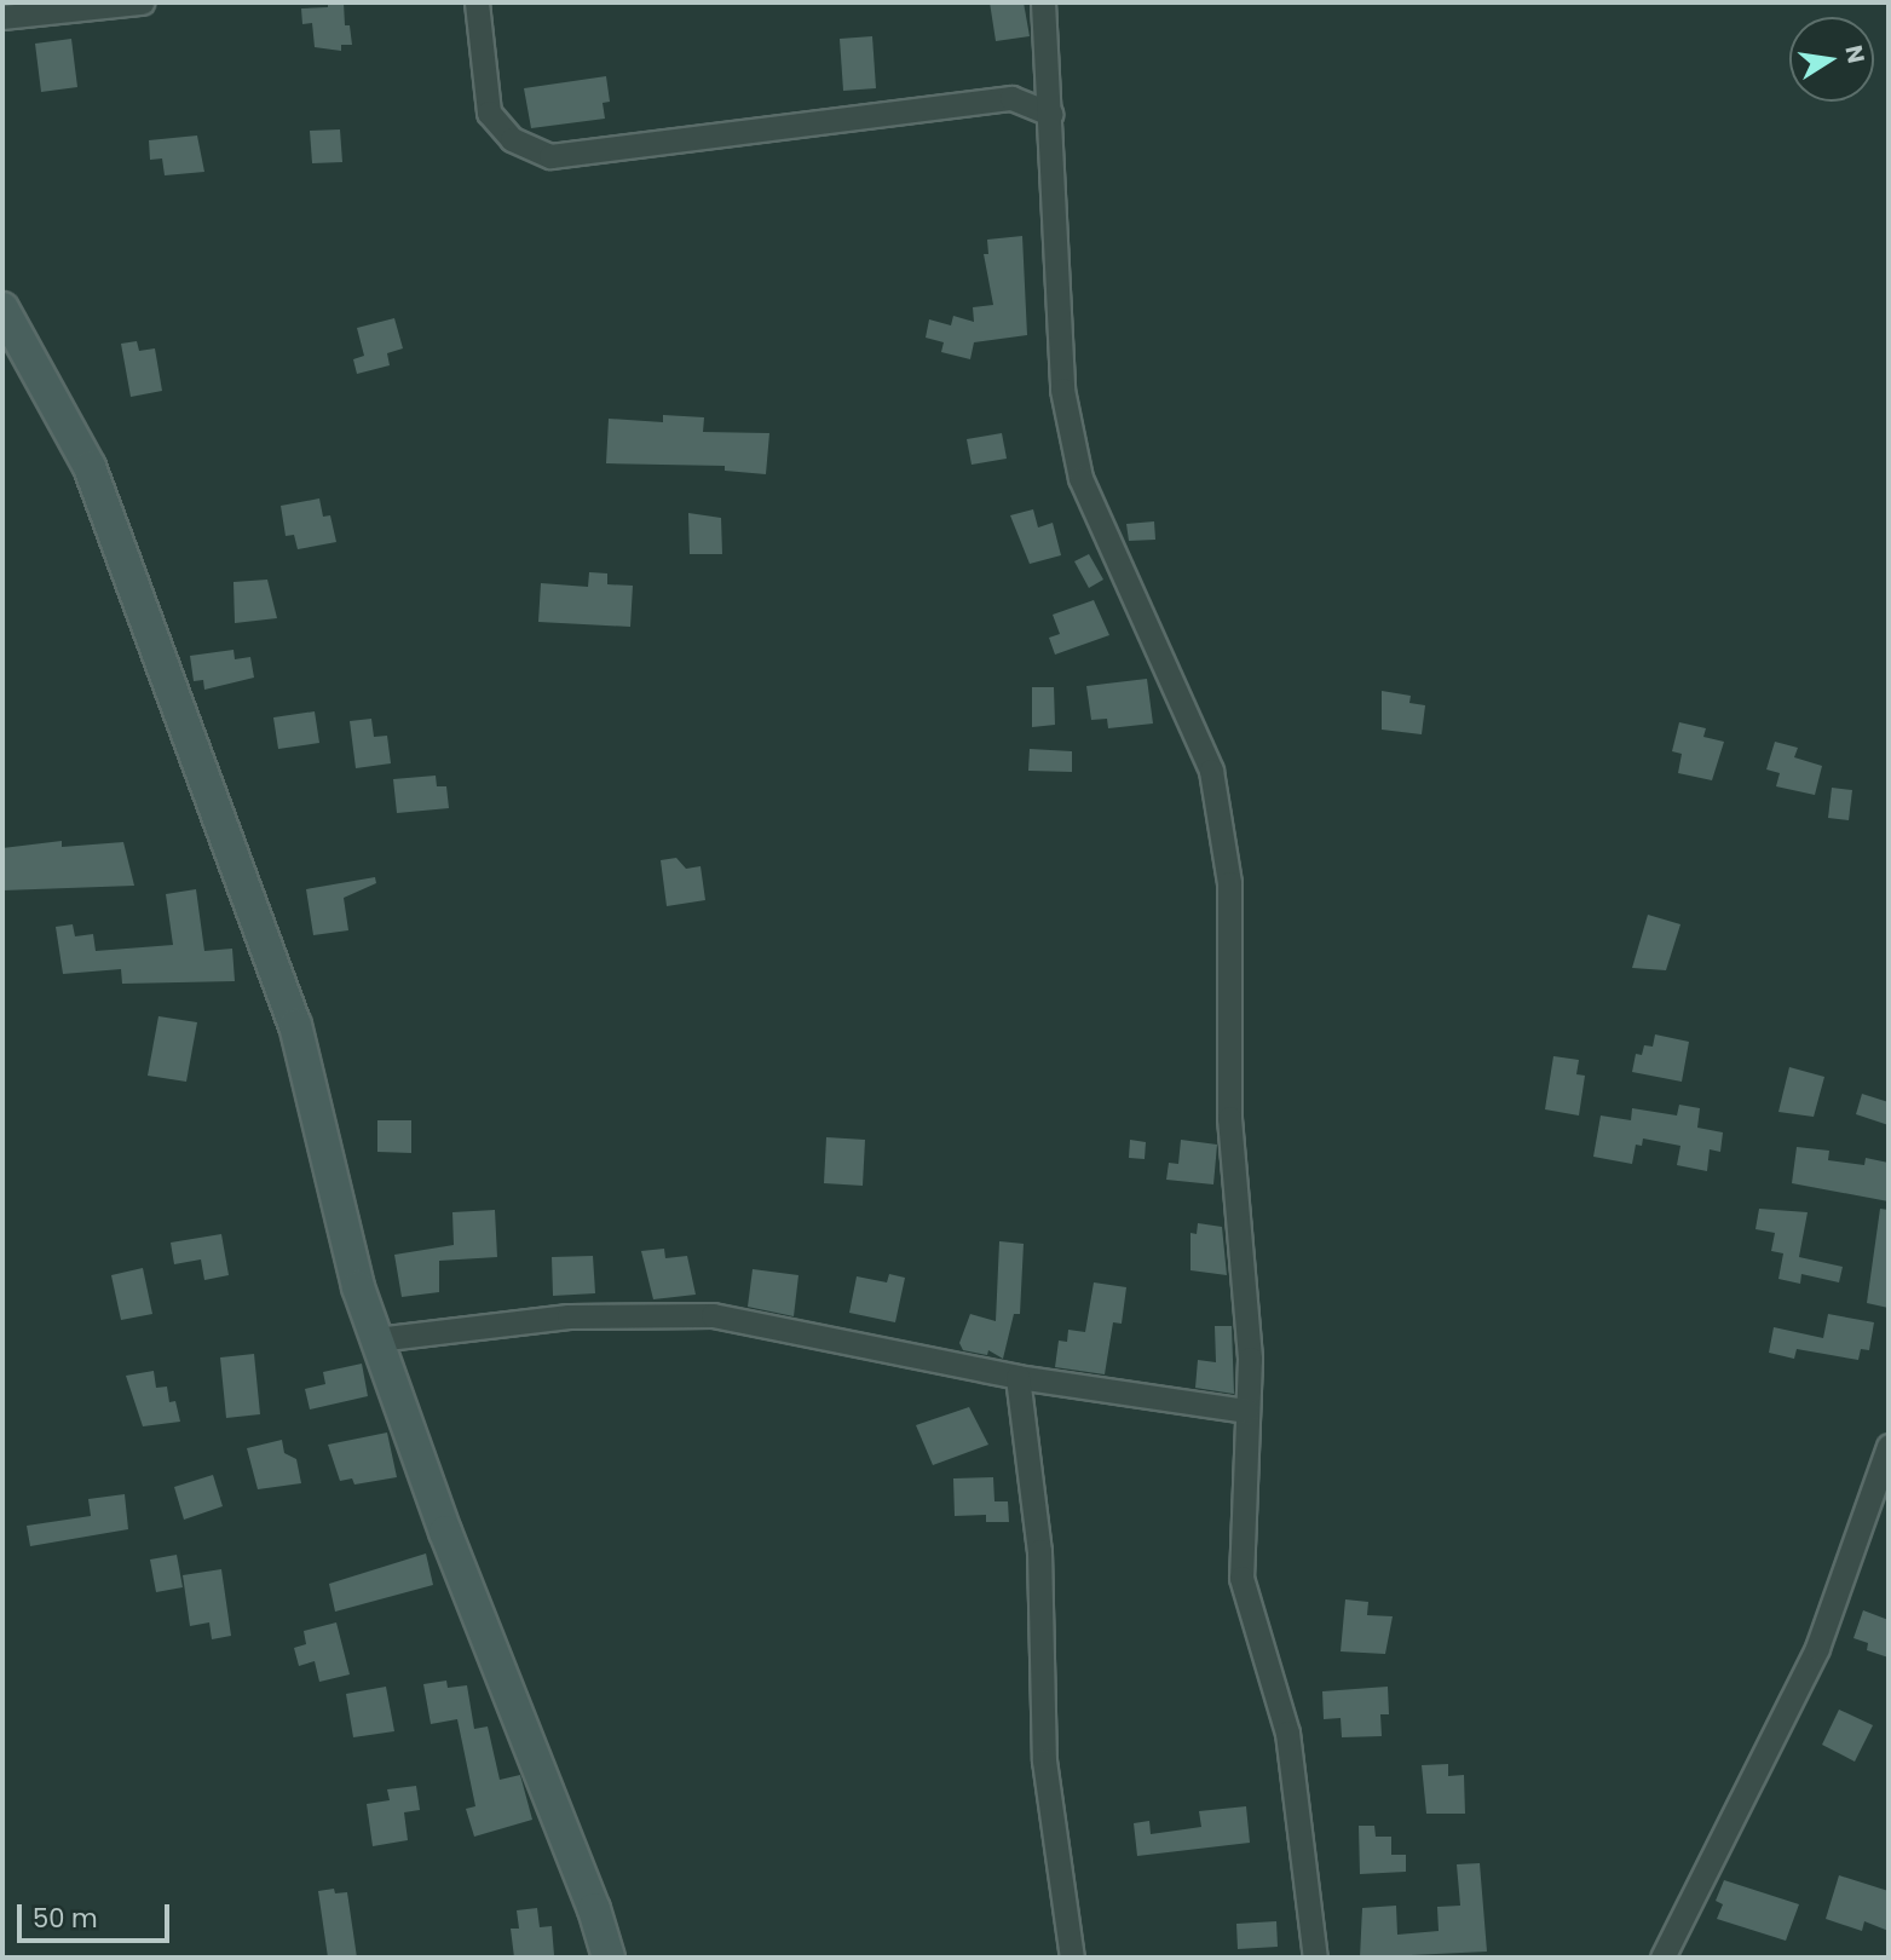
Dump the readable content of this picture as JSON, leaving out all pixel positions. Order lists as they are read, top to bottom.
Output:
{
  "scale_bar": "50 m",
  "north": "right"
}
